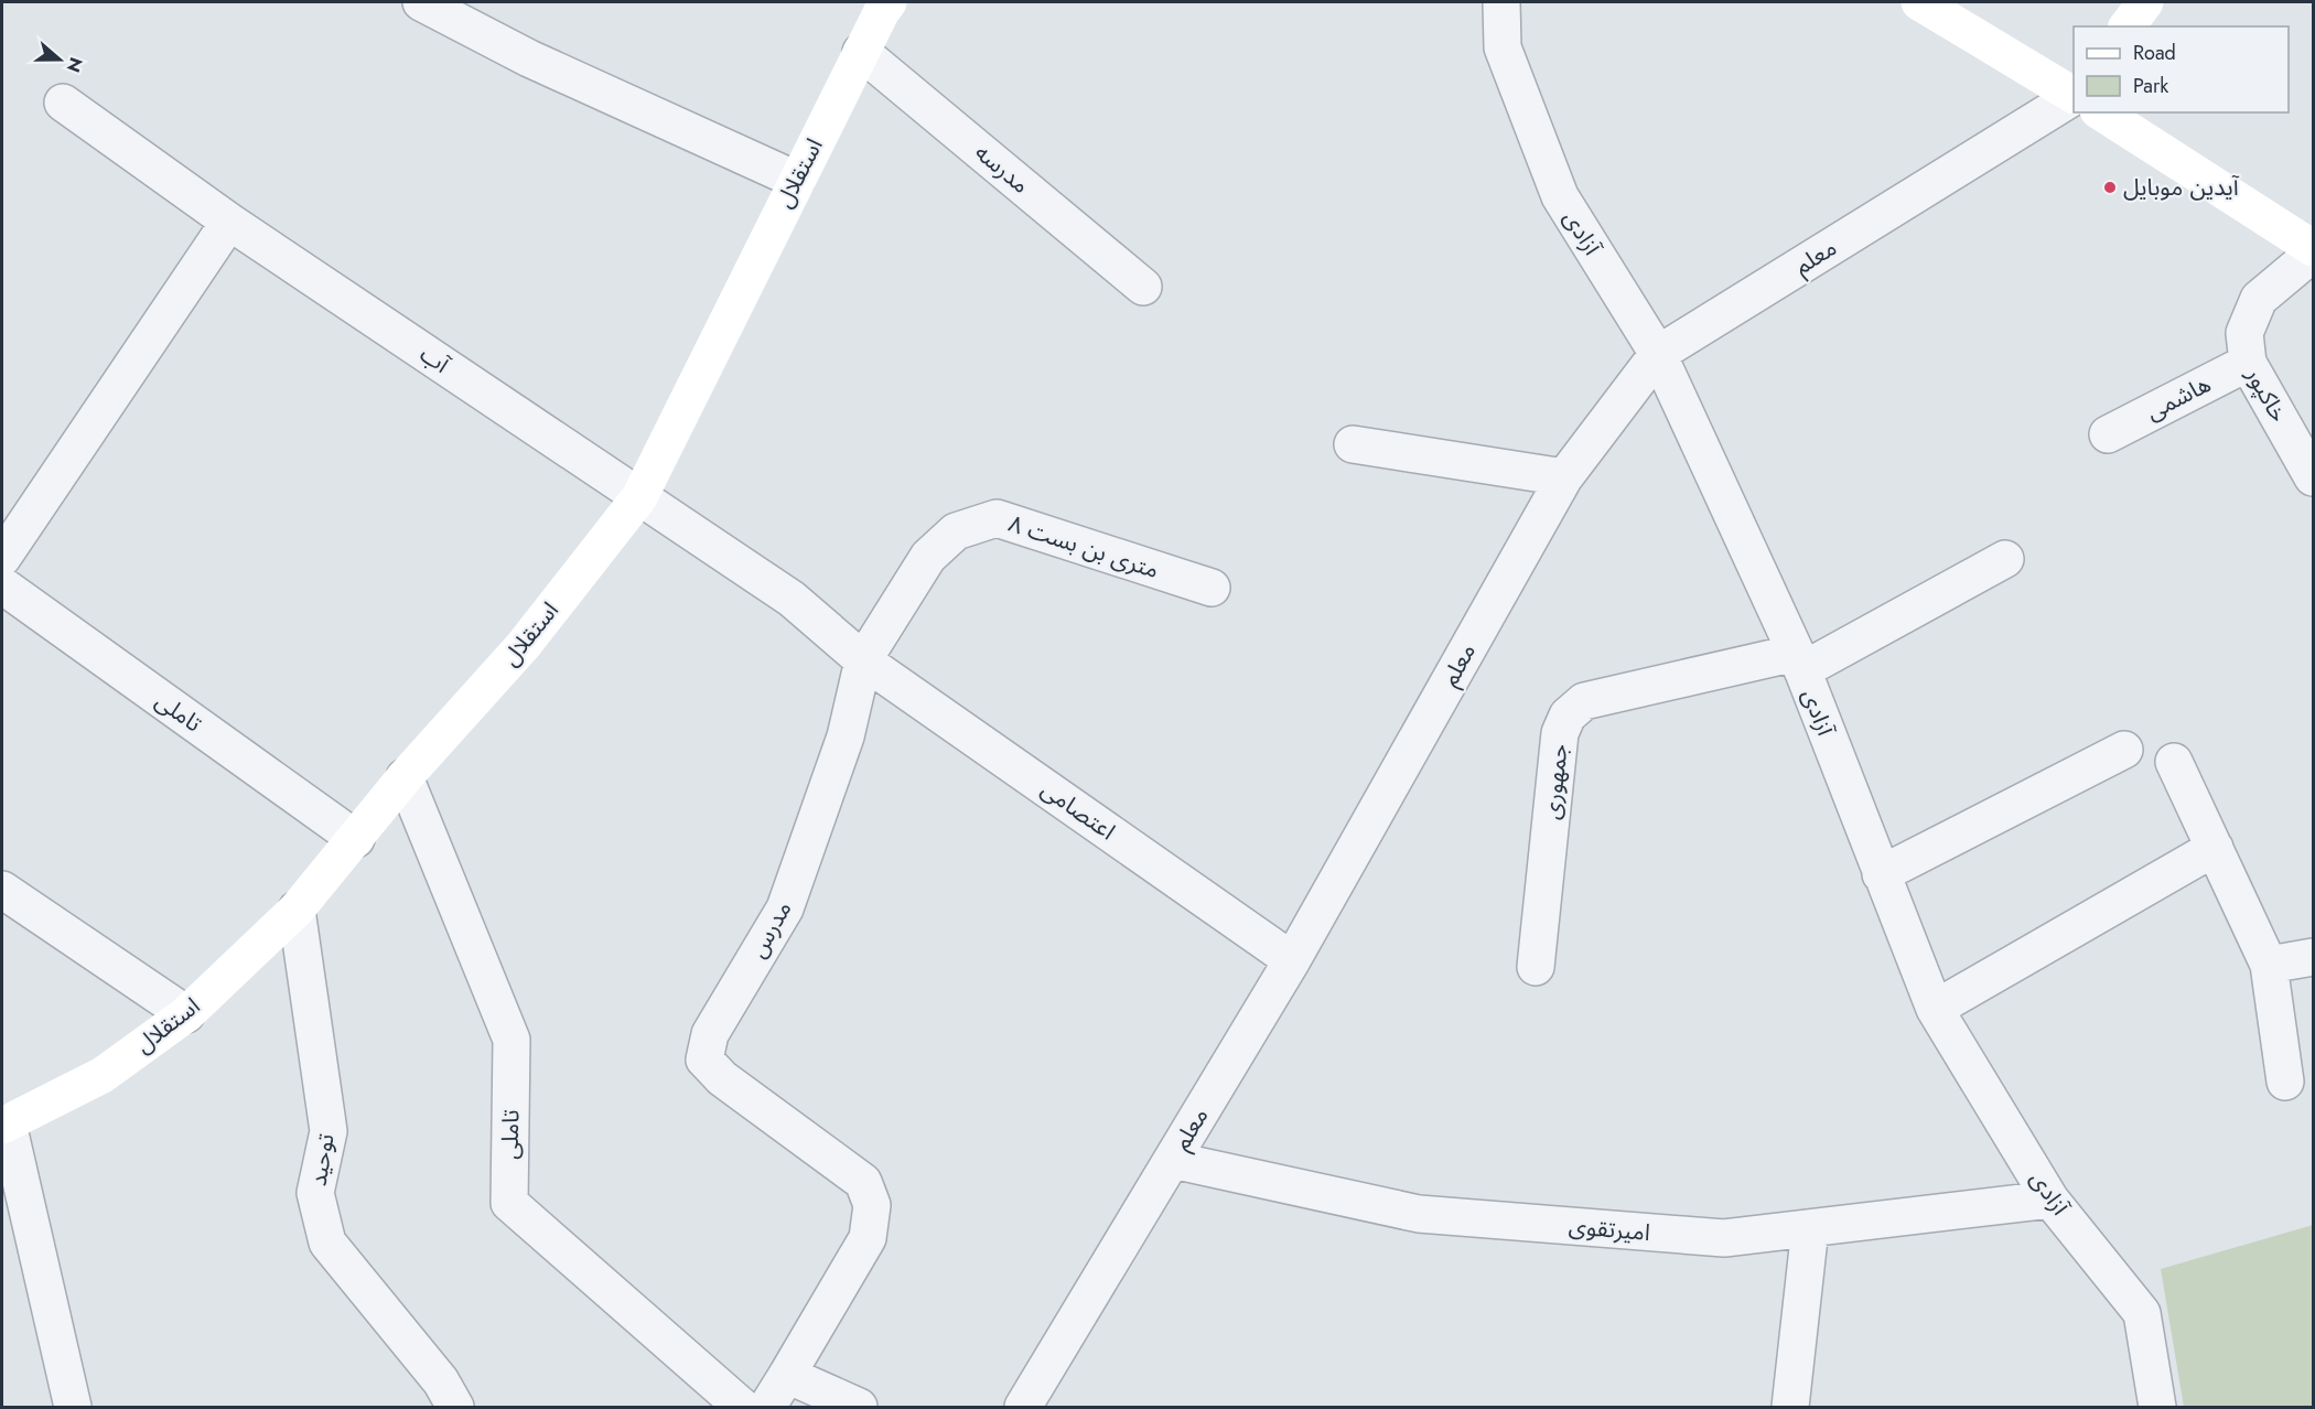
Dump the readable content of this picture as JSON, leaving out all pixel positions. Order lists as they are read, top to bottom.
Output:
{
  "streets": {
    "street": [
      "مدرسه",
      "استقلال",
      "آزادی",
      "معلم",
      "آب",
      "خاکپور",
      "هاشمی",
      "۸ متری بن بست",
      "تاملی",
      "جمهوری",
      "اعتصامی",
      "مدرس",
      "توحید",
      "امیرتقوی"
    ]
  },
  "crossings": [
    ["مدرسه", "استقلال"],
    ["استقلال", "آب"],
    ["استقلال", "تاملی"],
    ["استقلال", "توحید"],
    ["آزادی", "معلم"],
    ["آزادی", "جمهوری"],
    ["آزادی", "امیرتقوی"],
    ["معلم", "اعتصامی"],
    ["معلم", "امیرتقوی"],
    ["خاکپور", "هاشمی"],
    ["۸ متری بن بست", "اعتصامی"],
    ["۸ متری بن بست", "مدرس"],
    ["اعتصامی", "مدرس"]
  ],
  "places": ["آیدین موبایل"],
  "legend": ["Road", "Park"],
  "north": "right"
}
